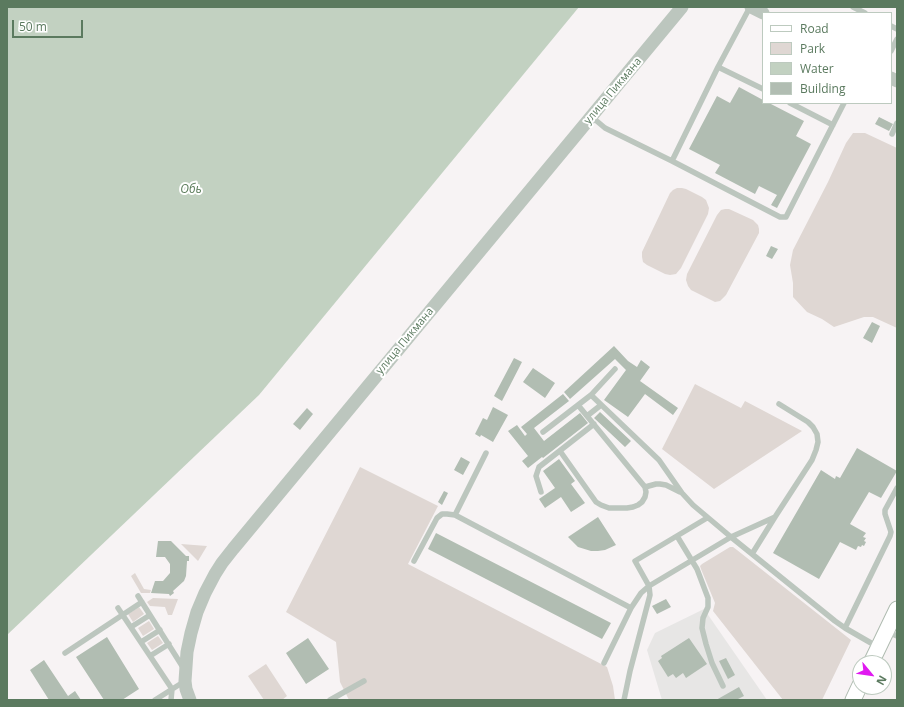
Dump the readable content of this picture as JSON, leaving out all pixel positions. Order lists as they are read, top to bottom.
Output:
{
  "streets": {
    "street": ["улица Пикмана"]
  },
  "water": ["Обь"],
  "legend": [
    "Road",
    "Park",
    "Water",
    "Building"
  ],
  "scale_bar": "50 m",
  "north": "bottom right"
}
